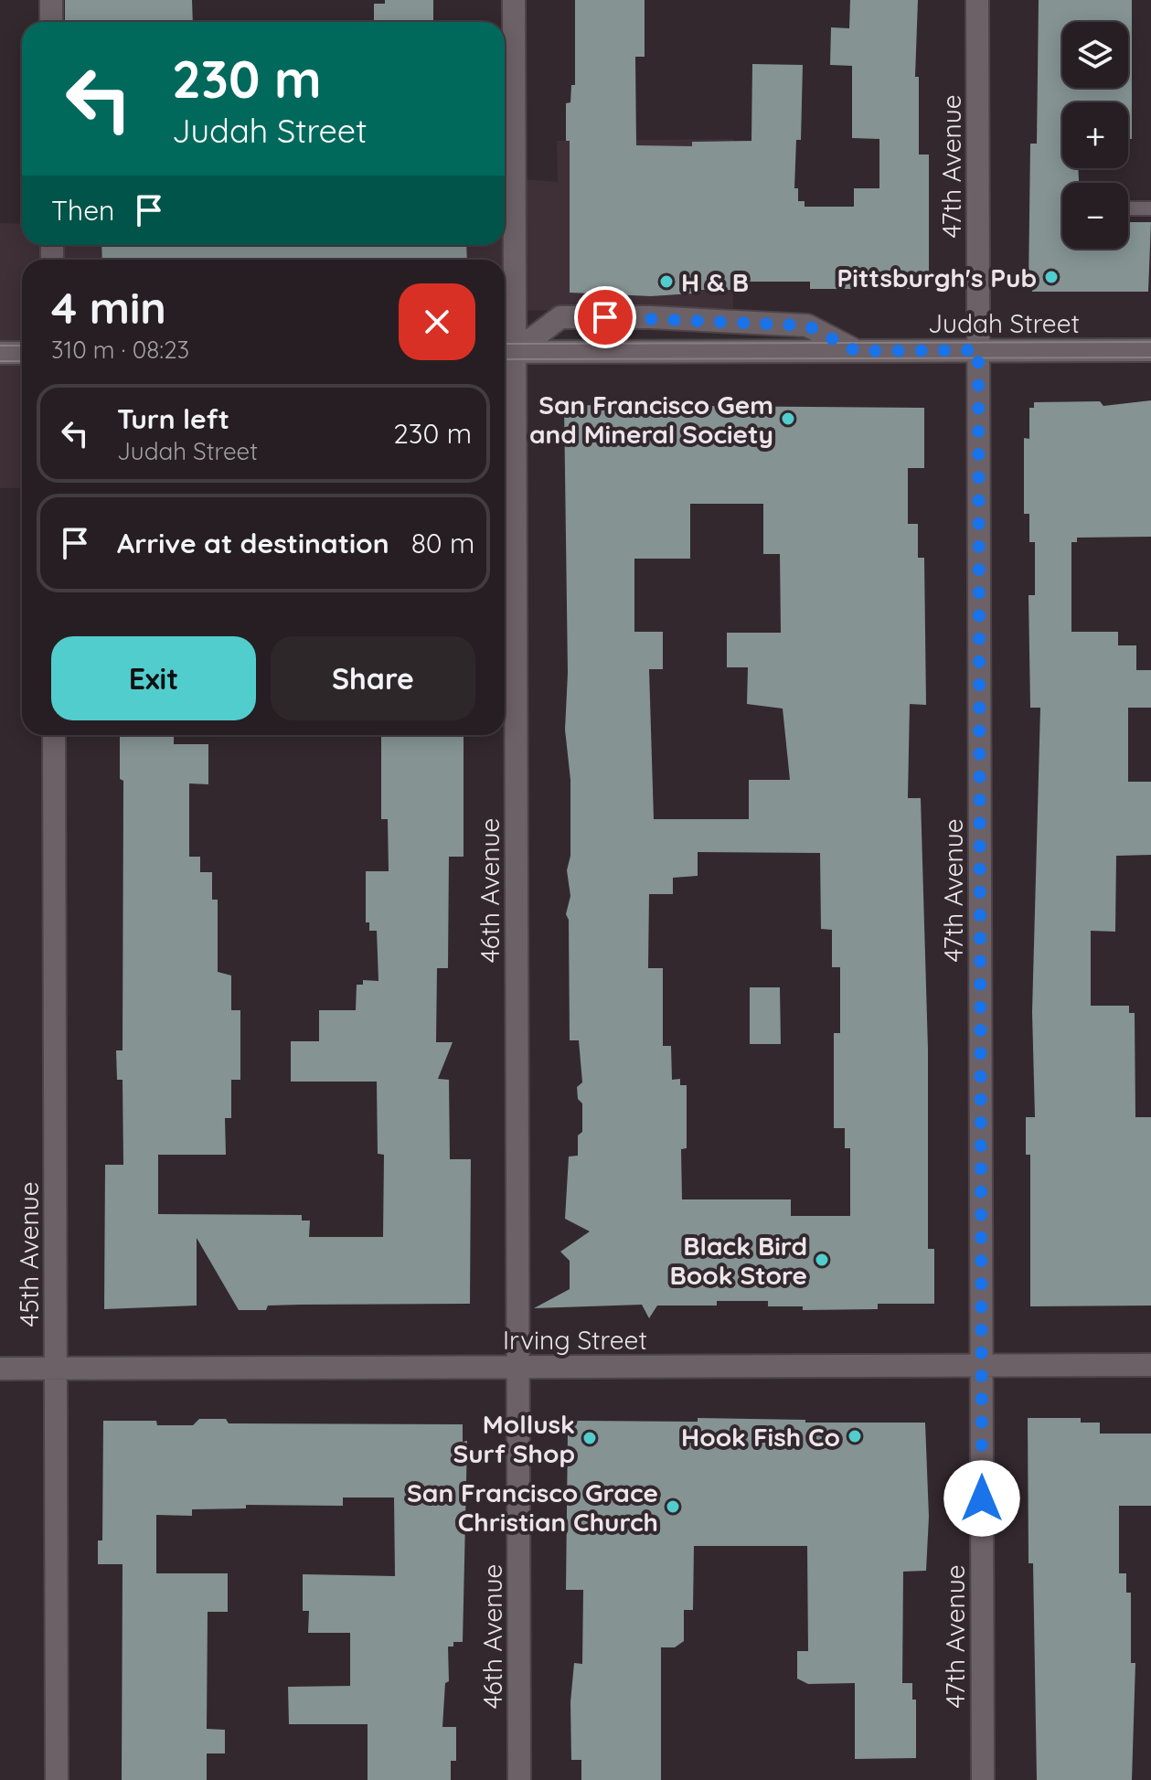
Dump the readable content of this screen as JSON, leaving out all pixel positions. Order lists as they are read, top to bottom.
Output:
{
  "streets": {
    "street": [
      "47th Avenue",
      "Judah Street",
      "46th Avenue",
      "45th Avenue",
      "Irving Street"
    ]
  },
  "crossings": [
    ["47th Avenue", "Judah Street"],
    ["47th Avenue", "Irving Street"],
    ["46th Avenue", "Irving Street"],
    ["45th Avenue", "Irving Street"]
  ],
  "places": [
    "Pittsburgh's Pub",
    "H & B",
    "San Francisco Gem and Mineral Society",
    "Black Bird Book Store",
    "Hook Fish Co",
    "Mollusk Surf Shop",
    "San Francisco Grace Christian Church"
  ],
  "page": {
    "map_buttons": ["+", "−"],
    "turn": ["230 m", "Judah Street"],
    "then": "Then",
    "heading": ["4 min", "310 m · 08:23"],
    "list": [
      {
        "name": "Turn left",
        "note": "Judah Street",
        "value": "230 m"
      },
      {
        "name": "Arrive at destination",
        "value": "80 m"
      }
    ],
    "buttons": ["Exit", "Share"]
  }
}
